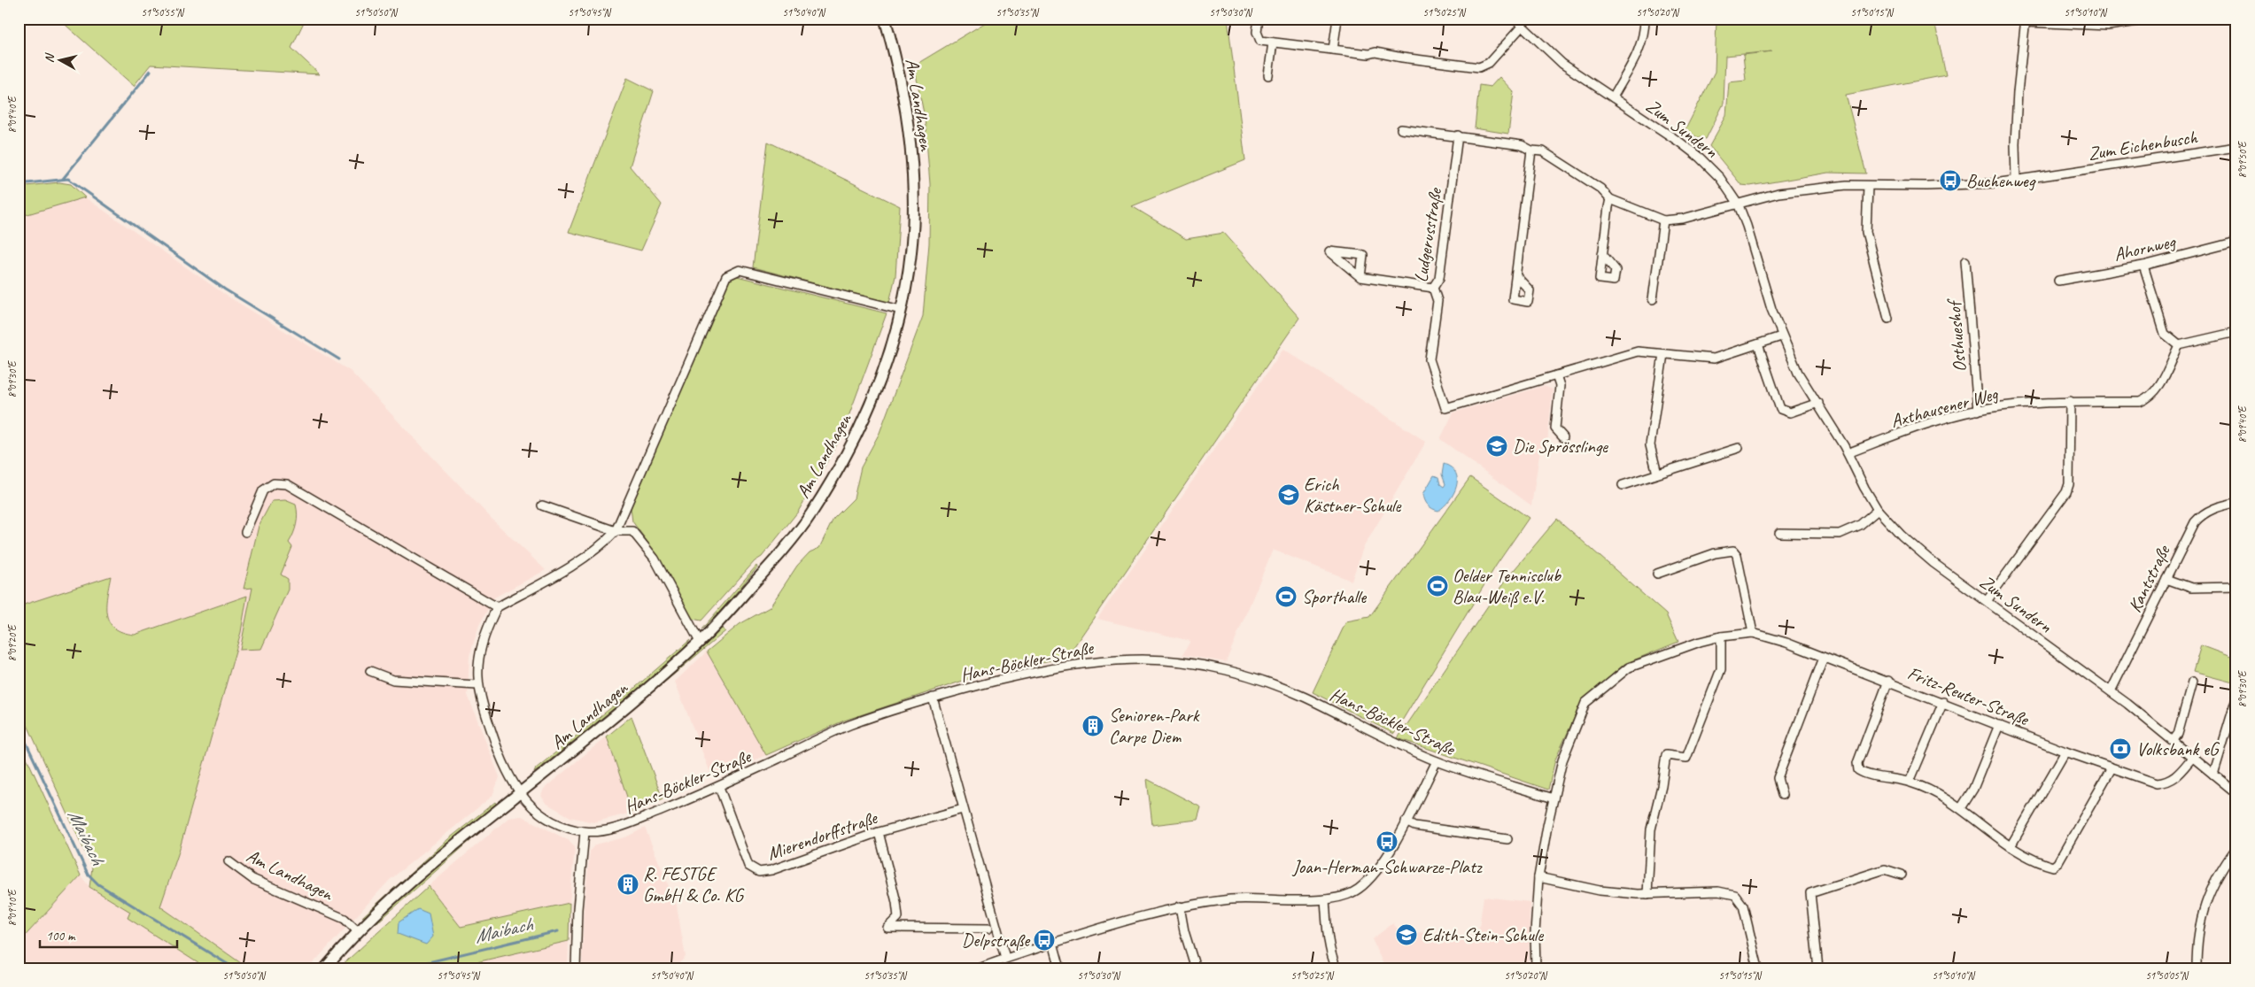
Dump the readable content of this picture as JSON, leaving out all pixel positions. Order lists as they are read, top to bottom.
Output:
{
  "streets": {
    "street": [
      "Am Landhagen",
      "Zum Sundern",
      "Zum Eichenbusch",
      "Ludgerusstraße",
      "Ahornweg",
      "Osthueshof",
      "Axthausener Weg",
      "Kantstraße",
      "Hans-Böckler-Straße",
      "Fritz-Reuter-Straße",
      "Mierendorffstraße"
    ]
  },
  "crossings": [
    ["Am Landhagen", "Hans-Böckler-Straße"],
    ["Zum Sundern", "Zum Eichenbusch"],
    ["Zum Sundern", "Ludgerusstraße"],
    ["Zum Sundern", "Axthausener Weg"],
    ["Zum Sundern", "Kantstraße"],
    ["Zum Sundern", "Fritz-Reuter-Straße"],
    ["Osthueshof", "Axthausener Weg"],
    ["Hans-Böckler-Straße", "Fritz-Reuter-Straße"],
    ["Hans-Böckler-Straße", "Mierendorffstraße"]
  ],
  "water": ["Maibach"],
  "places": {
    "bus stop": ["Buchenweg", "Joan-Herman-Schwarze-Platz", "Delpstraße"],
    "school or university": ["Die Sprösslinge", "Erich Kästner-Schule", "Edith-Stein-Schule"],
    "sports": ["Oelder Tennisclub Blau-Weiß e.V.", "Sporthalle"],
    "building": ["Senioren-Park Carpe Diem", "R. FESTGE GmbH & Co. KG"],
    "bank": ["Volksbank eG"]
  },
  "scale_bar": "100 m",
  "north": "left",
  "coordinates": [
    "51°50'55\"N",
    "51°50'50\"N",
    "51°50'45\"N",
    "51°50'40\"N",
    "51°50'35\"N",
    "51°50'30\"N",
    "51°50'25\"N",
    "51°50'20\"N",
    "51°50'15\"N",
    "51°50'10\"N",
    "8°09'40\"E",
    "8°09'50\"E",
    "8°09'30\"E",
    "8°09'20\"E",
    "8°09'10\"E",
    "51°50'05\"N"
  ]
}
